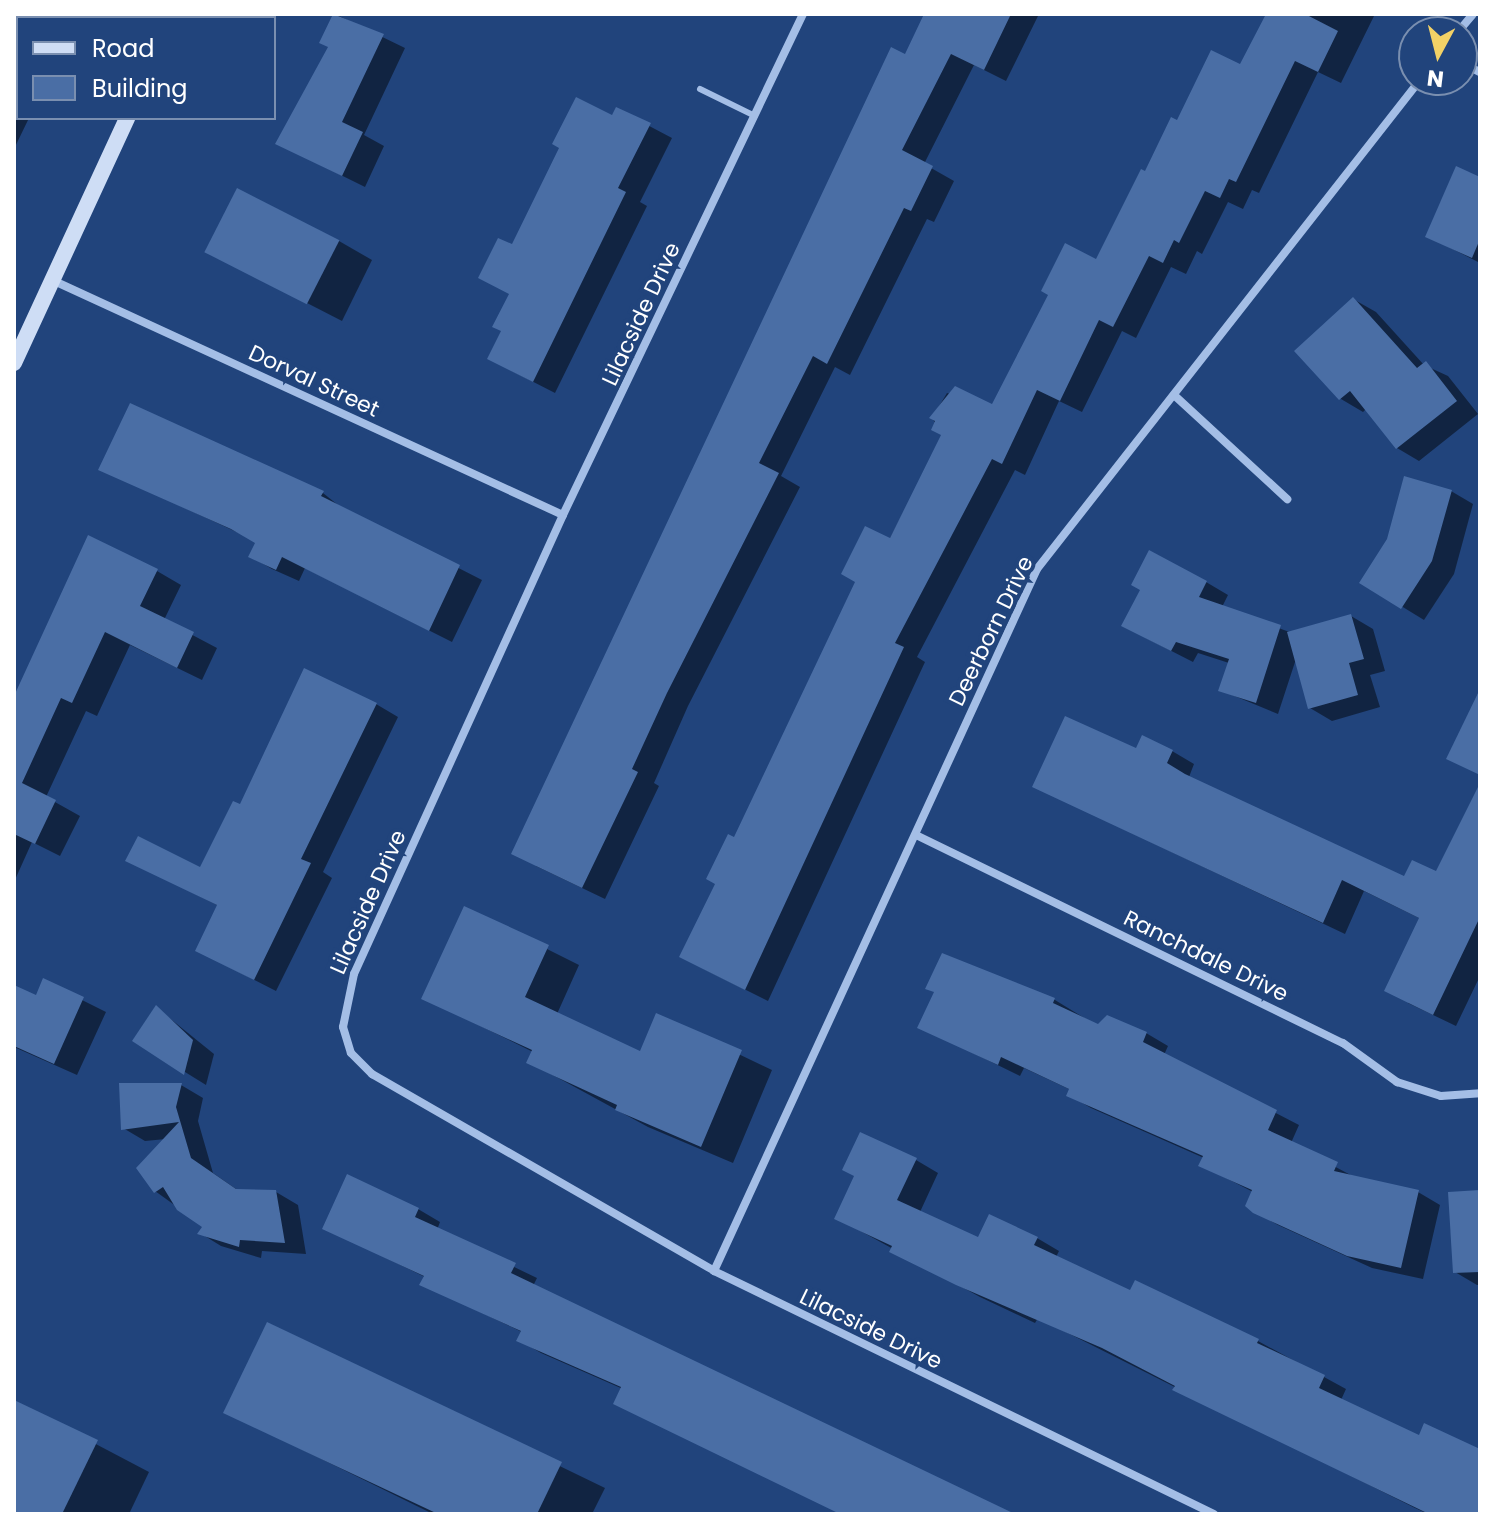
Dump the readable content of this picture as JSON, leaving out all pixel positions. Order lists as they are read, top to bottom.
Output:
{
  "streets": {
    "street": [
      "Lilacside Drive",
      "Dorval Street",
      "Deerborn Drive",
      "Ranchdale Drive"
    ]
  },
  "crossings": [
    ["Lilacside Drive", "Dorval Street"],
    ["Lilacside Drive", "Deerborn Drive"],
    ["Deerborn Drive", "Ranchdale Drive"]
  ],
  "legend": ["Road", "Building"],
  "north": "bottom"
}
